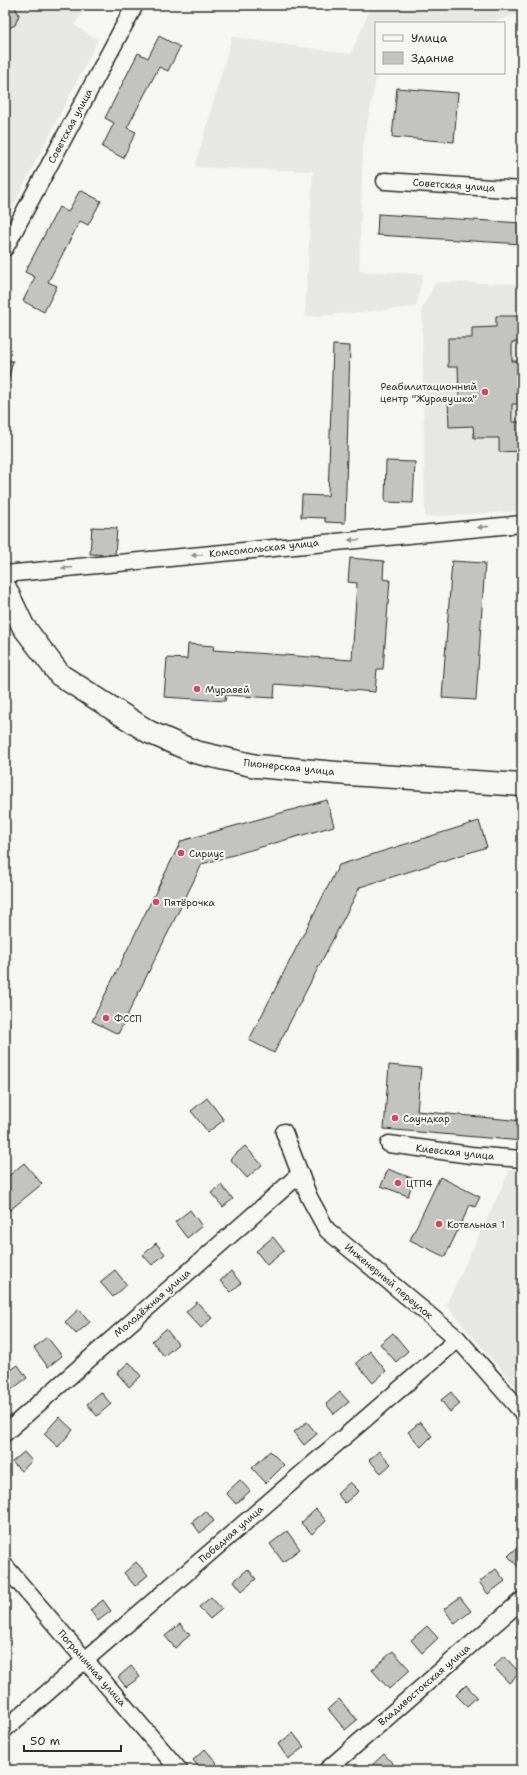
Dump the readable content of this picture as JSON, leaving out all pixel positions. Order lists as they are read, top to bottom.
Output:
{
  "streets": {
    "main road": ["Пионерская улица"],
    "street": [
      "Советская улица",
      "Комсомольская улица",
      "Киевская улица",
      "Инженерный переулок",
      "Молодёжная улица",
      "Победная улица",
      "Пограничная улица",
      "Владивостокская улица"
    ]
  },
  "crossings": [
    ["Инженерный переулок", "Молодёжная улица"],
    ["Инженерный переулок", "Победная улица"],
    ["Победная улица", "Пограничная улица"]
  ],
  "one_way": ["Комсомольская улица"],
  "places": [
    "Реабилитационный центр \"Журавушка\"",
    "Муравей",
    "Сириус",
    "Пятёрочка",
    "ФССП",
    "Саундкар",
    "ЦТП4",
    "Котельная 1"
  ],
  "legend": ["Улица", "Здание"],
  "scale_bar": "50 m"
}
